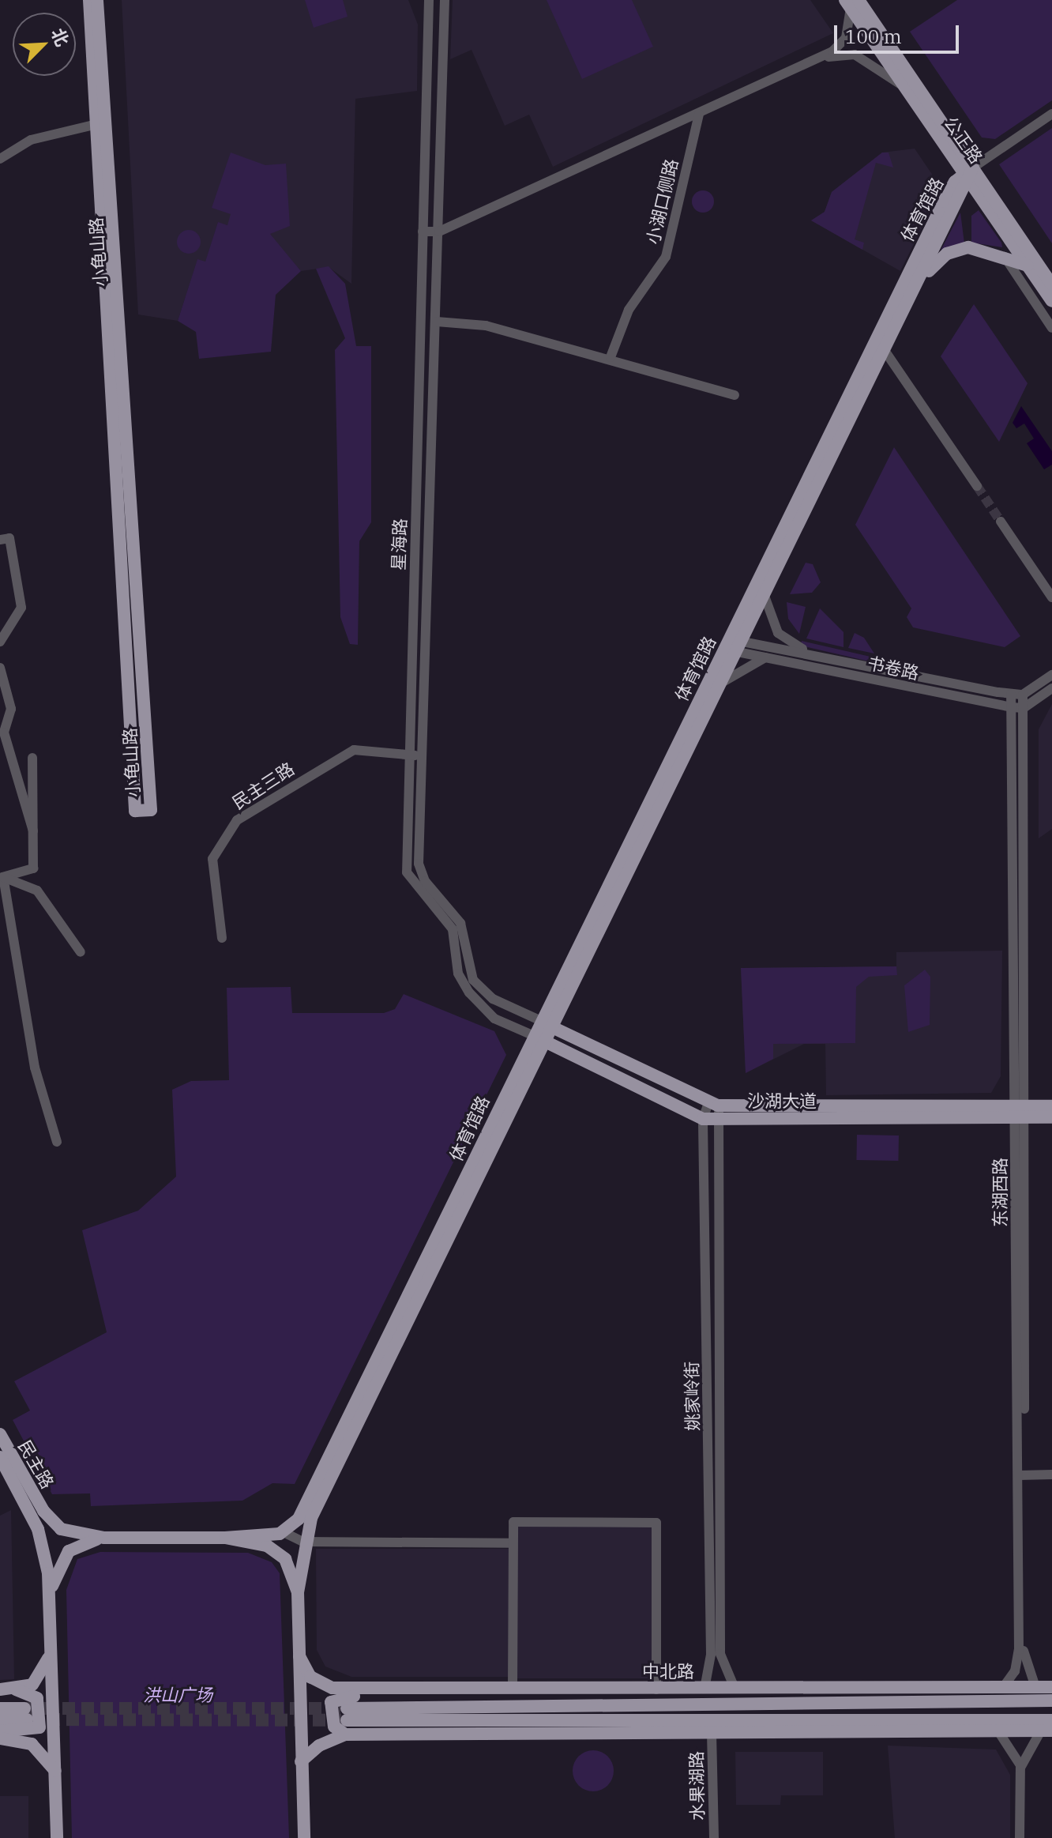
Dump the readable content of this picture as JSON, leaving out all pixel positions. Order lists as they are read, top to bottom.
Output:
{
  "streets": {
    "main road": [
      "公正路",
      "体育馆路",
      "小龟山路",
      "沙湖大道",
      "民主路",
      "中北路"
    ],
    "street": [
      "小湖口侧路",
      "星海路",
      "书卷路",
      "民主三路",
      "东湖西路",
      "姚家岭街",
      "水果湖路"
    ]
  },
  "crossings": [
    ["公正路", "体育馆路"],
    ["体育馆路", "星海路"],
    ["体育馆路", "书卷路"],
    ["体育馆路", "沙湖大道"],
    ["星海路", "民主三路"],
    ["星海路", "沙湖大道"],
    ["书卷路", "东湖西路"],
    ["沙湖大道", "东湖西路"],
    ["沙湖大道", "姚家岭街"],
    ["东湖西路", "中北路"],
    ["姚家岭街", "中北路"]
  ],
  "parks": ["洪山广场"],
  "scale_bar": "100 m",
  "north": "top right"
}
